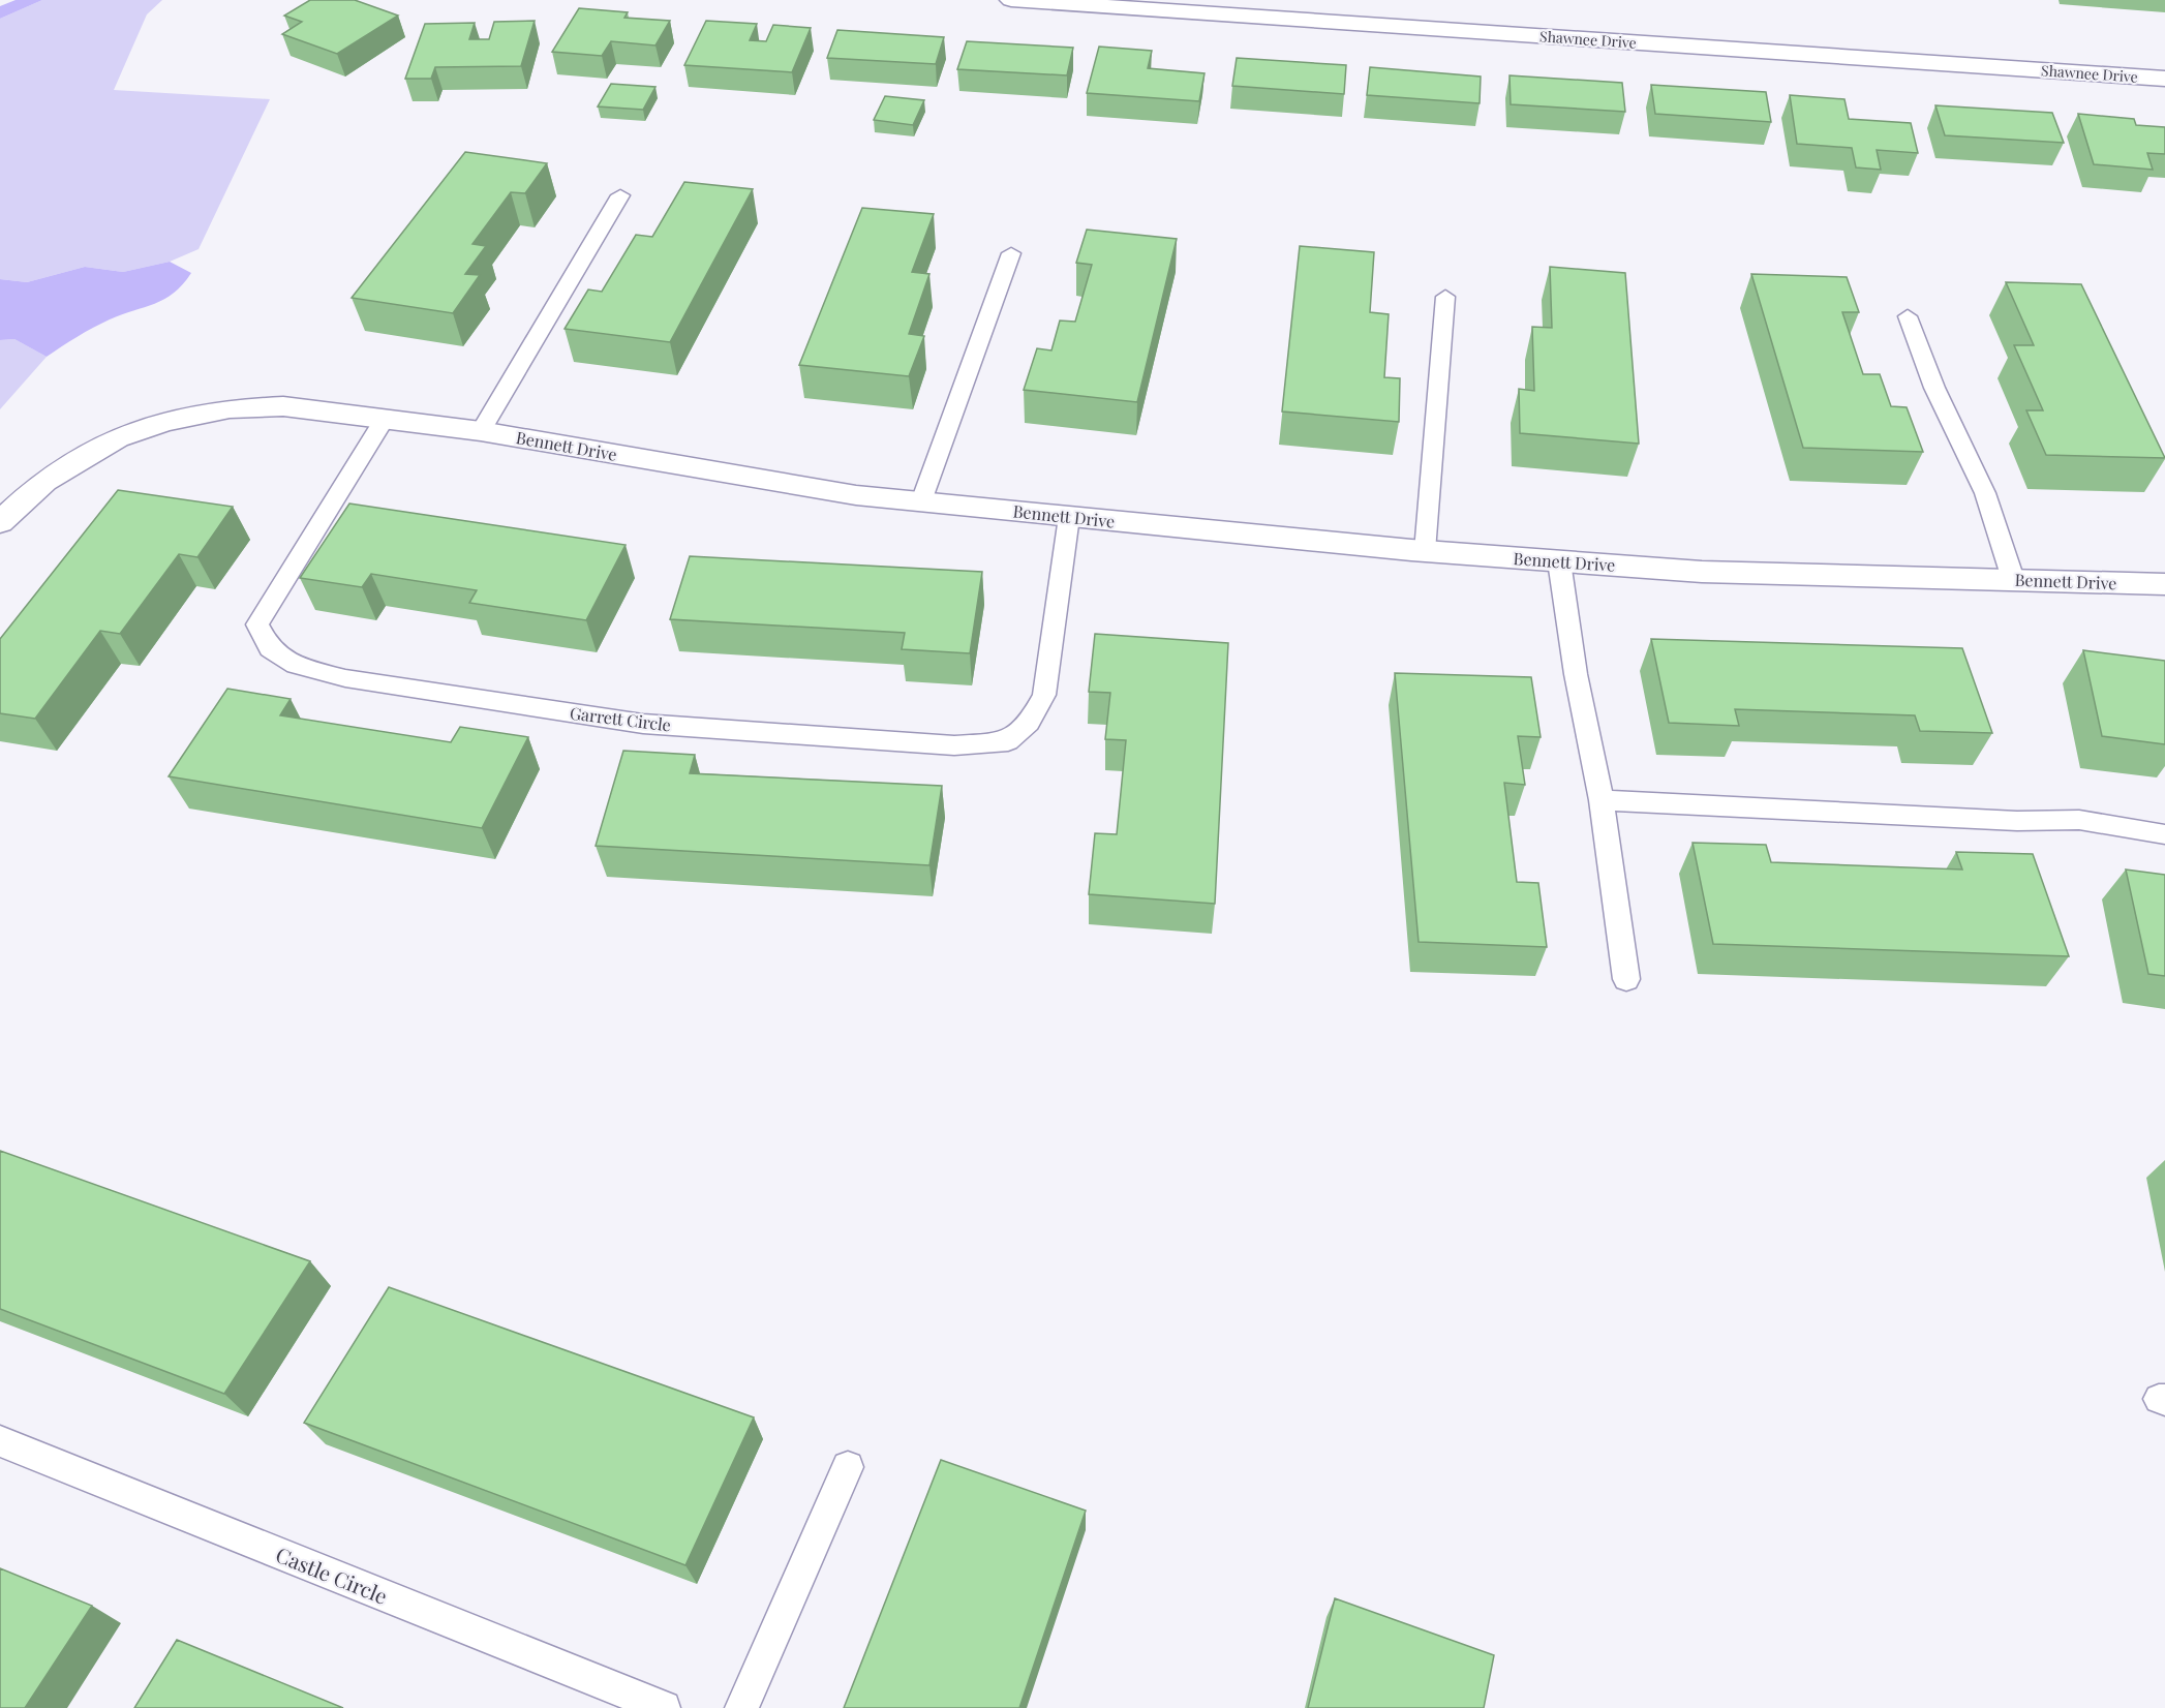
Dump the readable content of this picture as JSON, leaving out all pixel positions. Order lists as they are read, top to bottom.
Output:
{
  "streets": {
    "street": ["Shawnee Drive", "Bennett Drive"],
    "lane": ["Garrett Circle", "Castle Circle"]
  },
  "crossings": [
    ["Bennett Drive", "Garrett Circle"]
  ]
}
